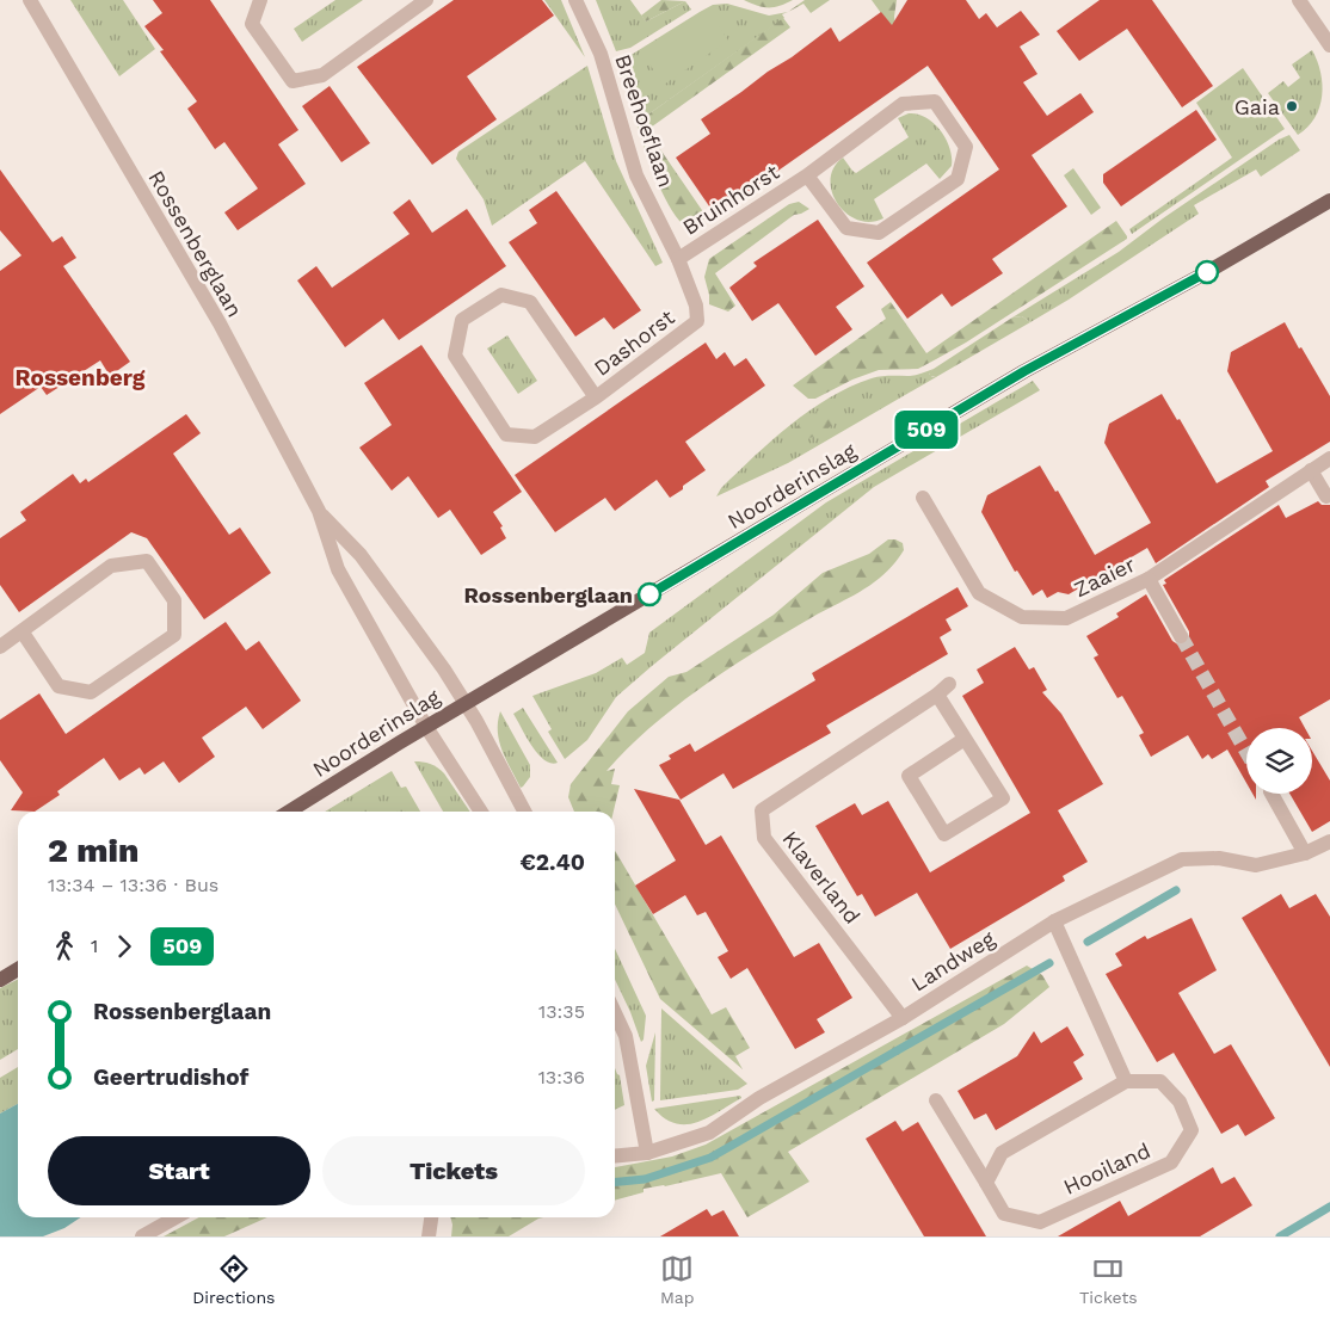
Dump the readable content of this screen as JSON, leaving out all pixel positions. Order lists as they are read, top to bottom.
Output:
{
  "streets": {
    "main road": ["Noorderinslag"],
    "street": [
      "Breehoeflaan",
      "Bruinhorst",
      "Rossenberglaan",
      "Dashorst",
      "Zaaier",
      "Klaverland",
      "Landweg",
      "Hooiland"
    ]
  },
  "crossings": [
    ["Breehoeflaan", "Bruinhorst"],
    ["Breehoeflaan", "Dashorst"],
    ["Rossenberglaan", "Noorderinslag"],
    ["Klaverland", "Landweg"]
  ],
  "districts": ["Rossenberg"],
  "places": ["Gaia", "Rossenberglaan"],
  "lines": ["bus line 509"],
  "page": {
    "on_map": "509",
    "heading": ["2 min", "13:34 – 13:36 · Bus", "€2.40"],
    "legs": ["1", "509"],
    "list": [
      {
        "name": "Rossenberglaan",
        "value": "13:35"
      },
      {
        "name": "Geertrudishof",
        "value": "13:36"
      }
    ],
    "buttons": ["Start", "Tickets"],
    "tabs": ["Directions", "Map", "Tickets"]
  }
}
